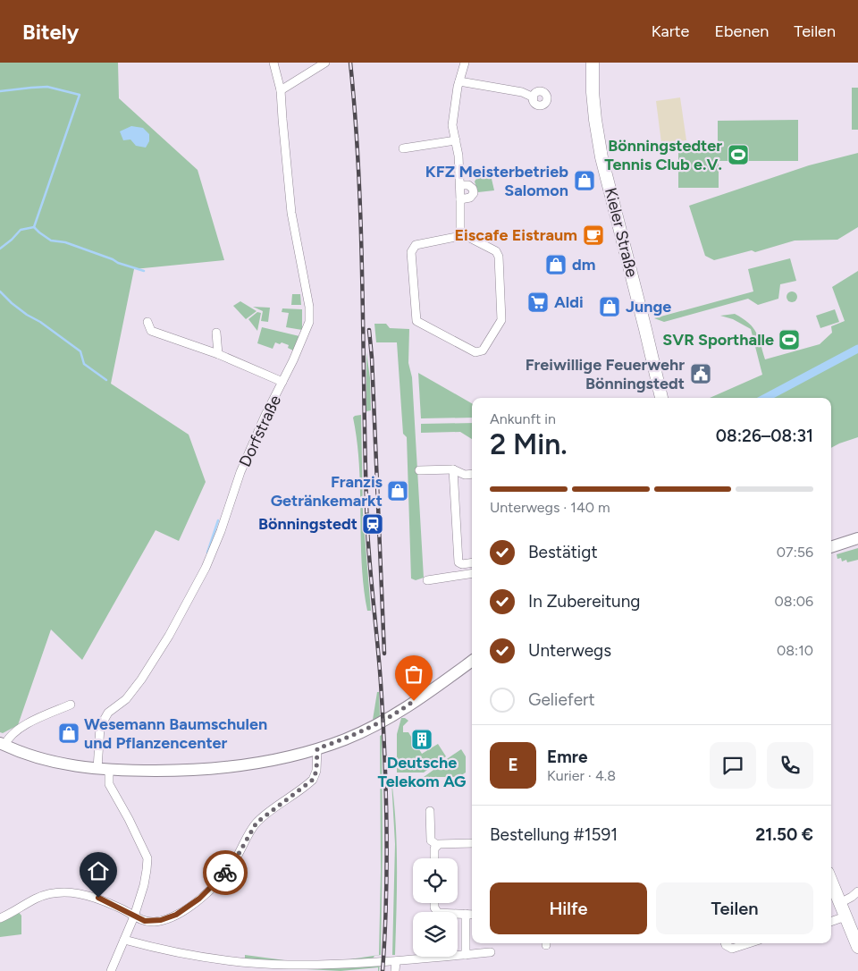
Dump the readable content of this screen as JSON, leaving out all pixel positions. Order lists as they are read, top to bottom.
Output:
{
  "streets": {
    "main road": ["Kieler Straße"],
    "street": ["Dorfstraße"]
  },
  "places": {
    "sports": ["Bönningstedter Tennis Club e.V.", "SVR Sporthalle"],
    "shop": [
      "KFZ Meisterbetrieb Salomon",
      "dm",
      "Junge",
      "Franzis Getränkemarkt",
      "Wesemann Baumschulen und Pflanzencenter"
    ],
    "cafe": ["Eiscafe Eistraum"],
    "supermarket": ["Aldi"],
    "public building": ["Freiwillige Feuerwehr Bönningstedt"],
    "station": ["Bönningstedt"],
    "building": ["Deutsche Telekom AG"]
  },
  "page": {
    "header": "Bitely",
    "nav": ["Karte", "Ebenen", "Teilen"],
    "heading": ["2 Min.", "Ankunft in", "08:26–08:31"],
    "panel": [
      "Emre",
      "Kurier · 4.8",
      "Bestellung #1591",
      "21.50 €"
    ],
    "bar": "Unterwegs · 140 m",
    "list": [
      ["Bestätigt", "07:56"],
      ["In Zubereitung", "08:06"],
      ["Unterwegs", "08:10"],
      "Geliefert"
    ],
    "round": "E",
    "buttons": ["Hilfe", "Teilen"]
  }
}
